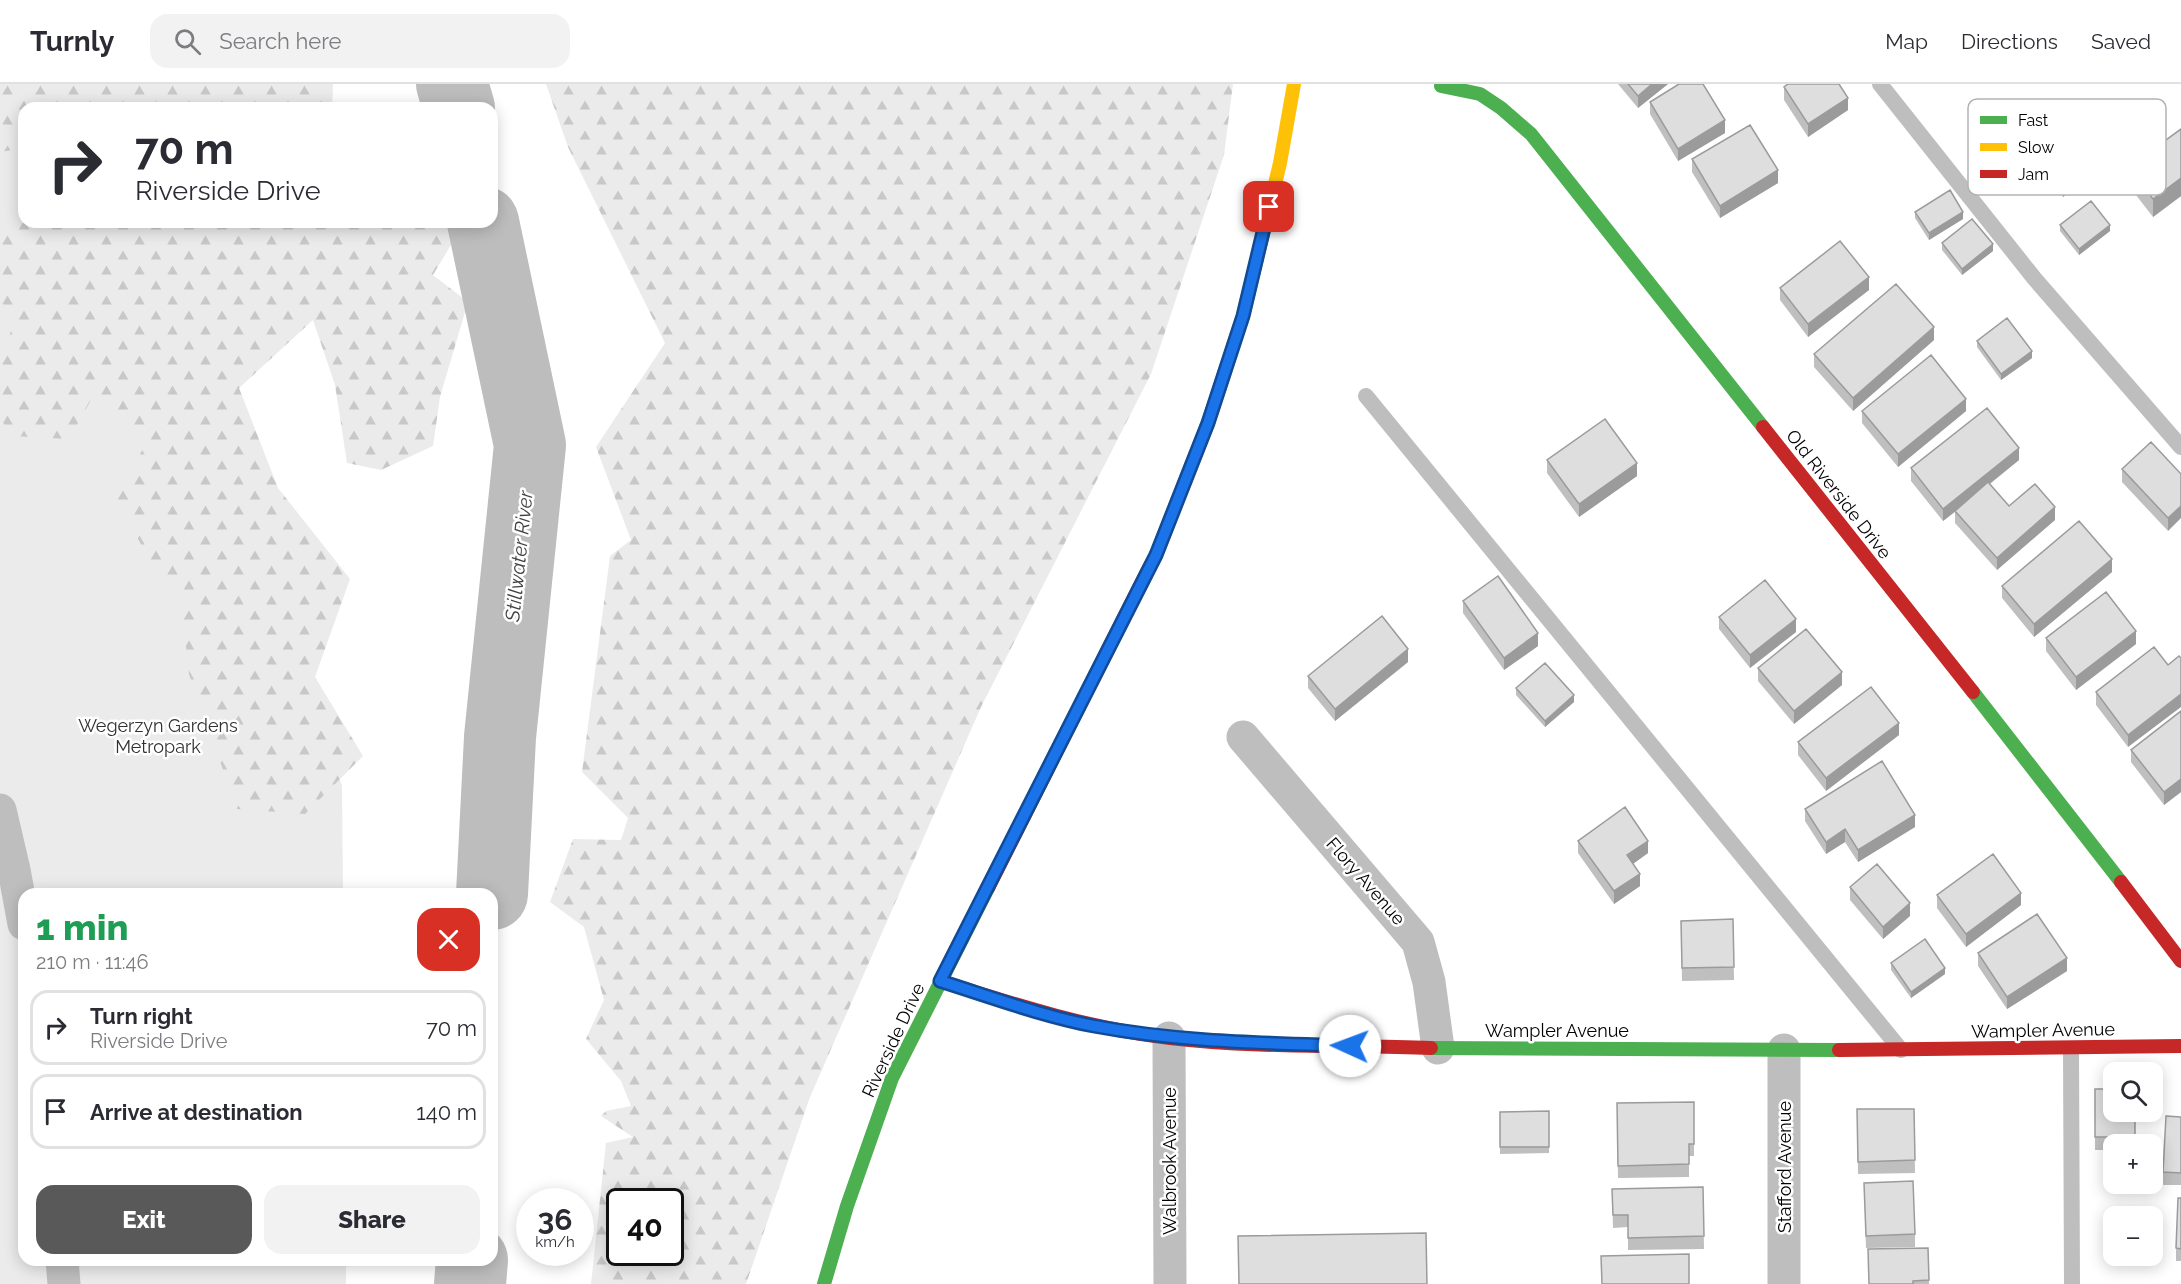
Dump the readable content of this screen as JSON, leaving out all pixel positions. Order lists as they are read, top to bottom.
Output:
{
  "streets": {
    "street": [
      "Old Riverside Drive",
      "Flory Avenue",
      "Wampler Avenue",
      "Riverside Drive",
      "Walbrook Avenue",
      "Stafford Avenue"
    ]
  },
  "crossings": [
    ["Flory Avenue", "Wampler Avenue"],
    ["Wampler Avenue", "Riverside Drive"],
    ["Wampler Avenue", "Walbrook Avenue"],
    ["Wampler Avenue", "Stafford Avenue"]
  ],
  "water": ["Stillwater River"],
  "parks": ["Wegerzyn Gardens Metropark"],
  "legend": ["Fast", "Slow", "Jam"],
  "page": {
    "header": "Turnly",
    "search": "Search here",
    "nav": ["Map", "Directions", "Saved"],
    "turn": ["70 m", "Riverside Drive"],
    "heading": ["1 min", "210 m · 11:46"],
    "list": [
      {
        "name": "Turn right",
        "note": "Riverside Drive",
        "value": "70 m"
      },
      {
        "name": "Arrive at destination",
        "value": "140 m"
      }
    ],
    "map_buttons": ["+", "−"],
    "buttons": ["Exit", "Share"],
    "speed": "36 km/h",
    "limit": "40"
  }
}
